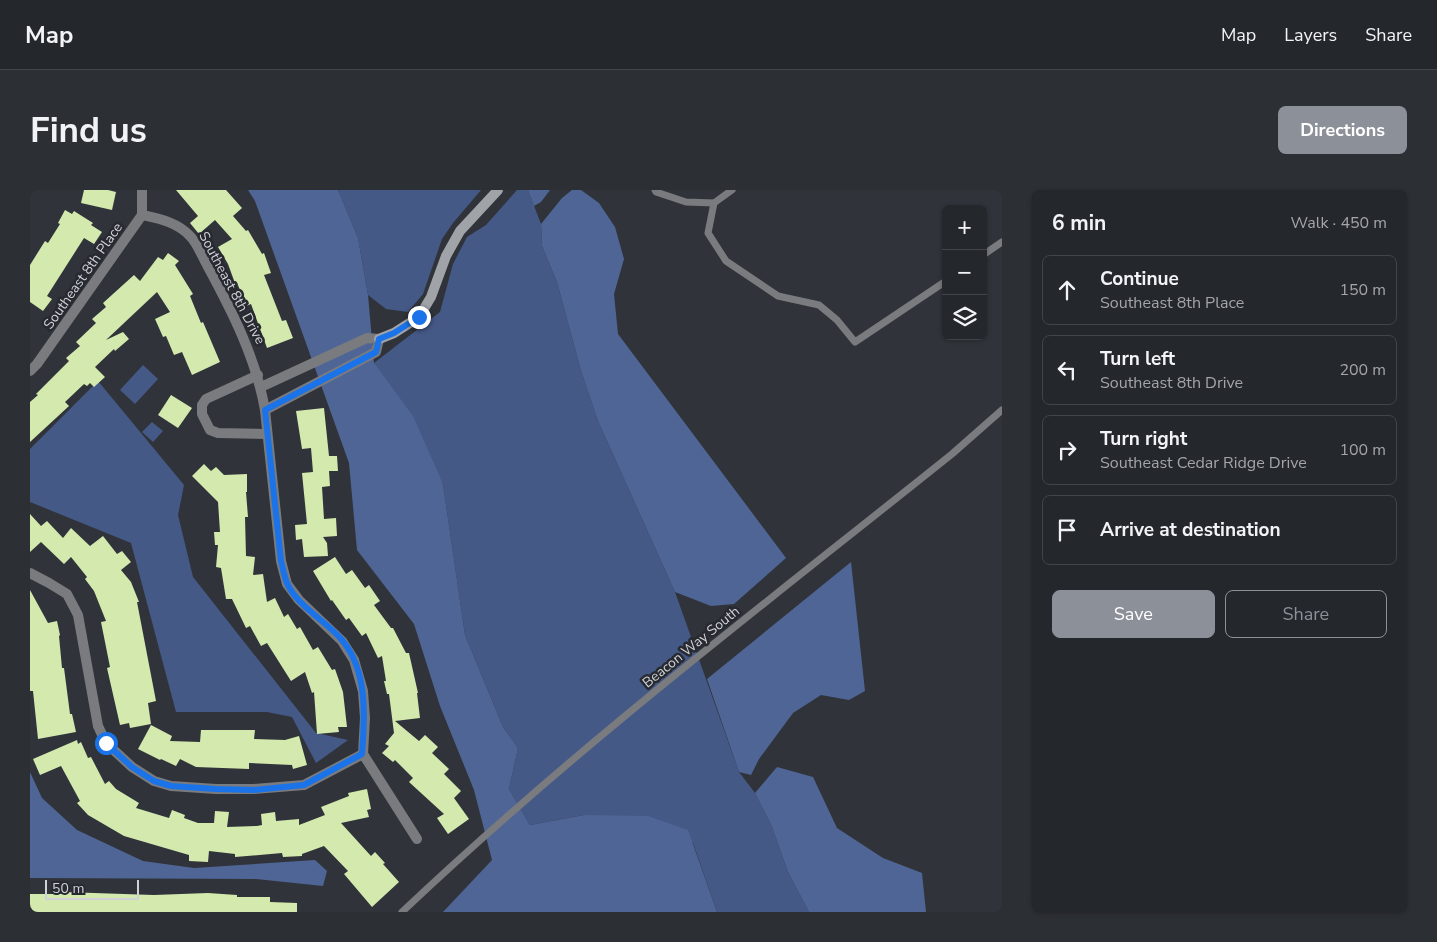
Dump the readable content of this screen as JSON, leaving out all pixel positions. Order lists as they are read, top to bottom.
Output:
{
  "streets": {
    "street": ["Southeast 8th Place", "Southeast 8th Drive"],
    "lane": ["Beacon Way South"]
  },
  "crossings": [
    ["Southeast 8th Place", "Southeast 8th Drive"]
  ],
  "scale_bar": "50 m",
  "page": {
    "header": "Map",
    "nav": ["Map", "Layers", "Share"],
    "buttons": [
      "Directions",
      ["Save", "Share"]
    ],
    "title": "Find us",
    "heading": ["6 min", "Walk · 450 m"],
    "map_buttons": ["+", "−"],
    "list": [
      ["Continue", "Southeast 8th Place", "150 m"],
      ["Turn left", "Southeast 8th Drive", "200 m"],
      ["Turn right", "Southeast Cedar Ridge Drive", "100 m"],
      "Arrive at destination"
    ],
    "scale": "50 m"
  }
}
